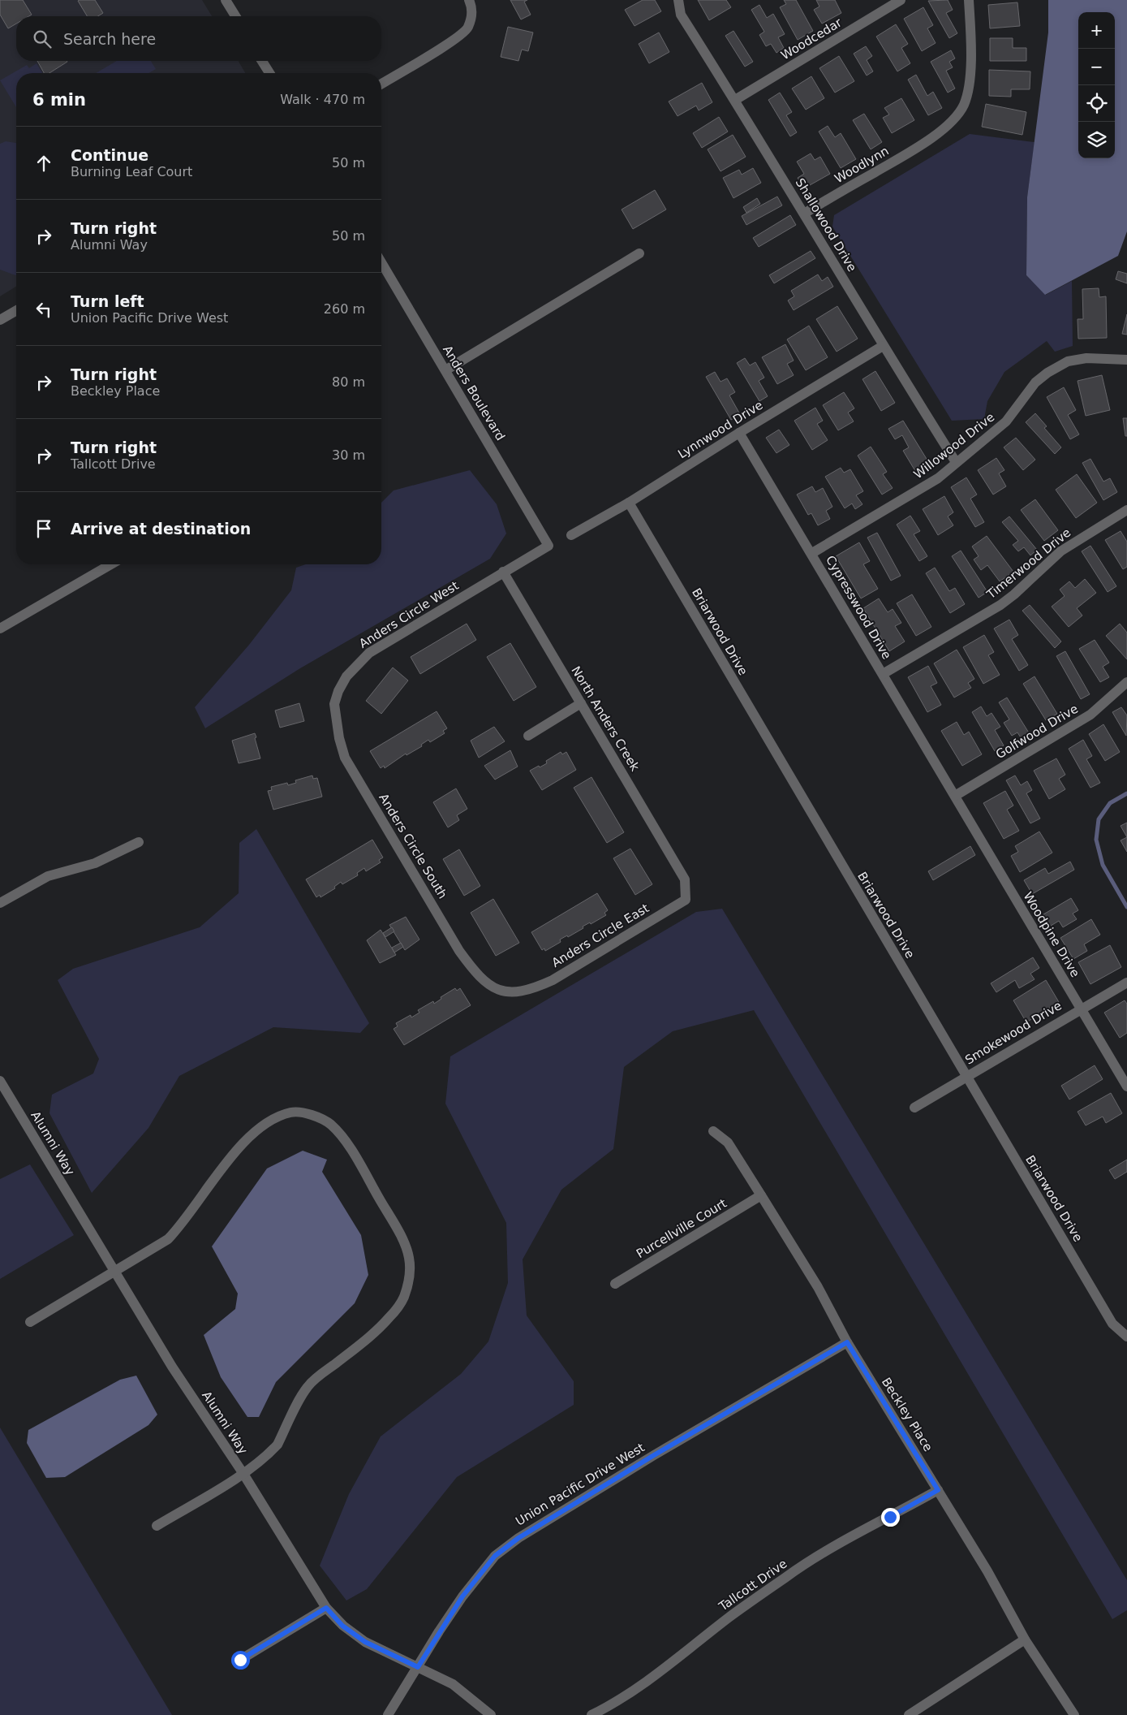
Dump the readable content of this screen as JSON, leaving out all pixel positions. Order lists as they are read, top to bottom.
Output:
{
  "streets": {
    "street": [
      "Woodcedar",
      "Woodlynn",
      "Shallowood Drive",
      "Anders Boulevard",
      "Lynnwood Drive",
      "Willowood Drive",
      "Timerwood Drive",
      "Cypresswood Drive",
      "Anders Circle West",
      "Briarwood Drive",
      "North Anders Creek",
      "Golfwood Drive",
      "Anders Circle South",
      "Woodpine Drive",
      "Anders Circle East",
      "Smokewood Drive",
      "Alumni Way",
      "Purcellville Court",
      "Beckley Place",
      "Union Pacific Drive West",
      "Tallcott Drive"
    ]
  },
  "crossings": [
    ["Woodcedar", "Shallowood Drive"],
    ["Woodlynn", "Shallowood Drive"],
    ["Shallowood Drive", "Lynnwood Drive"],
    ["Shallowood Drive", "Willowood Drive"],
    ["Anders Boulevard", "Anders Circle West"],
    ["Lynnwood Drive", "Cypresswood Drive"],
    ["Lynnwood Drive", "Briarwood Drive"],
    ["Willowood Drive", "Cypresswood Drive"],
    ["Timerwood Drive", "Cypresswood Drive"],
    ["Cypresswood Drive", "Golfwood Drive"],
    ["Cypresswood Drive", "Woodpine Drive"],
    ["Anders Circle West", "North Anders Creek"],
    ["Anders Circle West", "Anders Circle South"],
    ["Briarwood Drive", "Smokewood Drive"],
    ["North Anders Creek", "Anders Circle East"],
    ["Golfwood Drive", "Woodpine Drive"],
    ["Anders Circle South", "Anders Circle East"],
    ["Woodpine Drive", "Smokewood Drive"],
    ["Alumni Way", "Union Pacific Drive West"],
    ["Purcellville Court", "Beckley Place"],
    ["Beckley Place", "Union Pacific Drive West"],
    ["Beckley Place", "Tallcott Drive"]
  ],
  "page": {
    "map_buttons": ["+", "−"],
    "search": "Search here",
    "heading": ["6 min", "Walk · 470 m"],
    "list": [
      ["Continue", "Burning Leaf Court", "50 m"],
      ["Turn right", "Alumni Way", "50 m"],
      ["Turn left", "Union Pacific Drive West", "260 m"],
      ["Turn right", "Beckley Place", "80 m"],
      ["Turn right", "Tallcott Drive", "30 m"],
      "Arrive at destination"
    ]
  }
}
